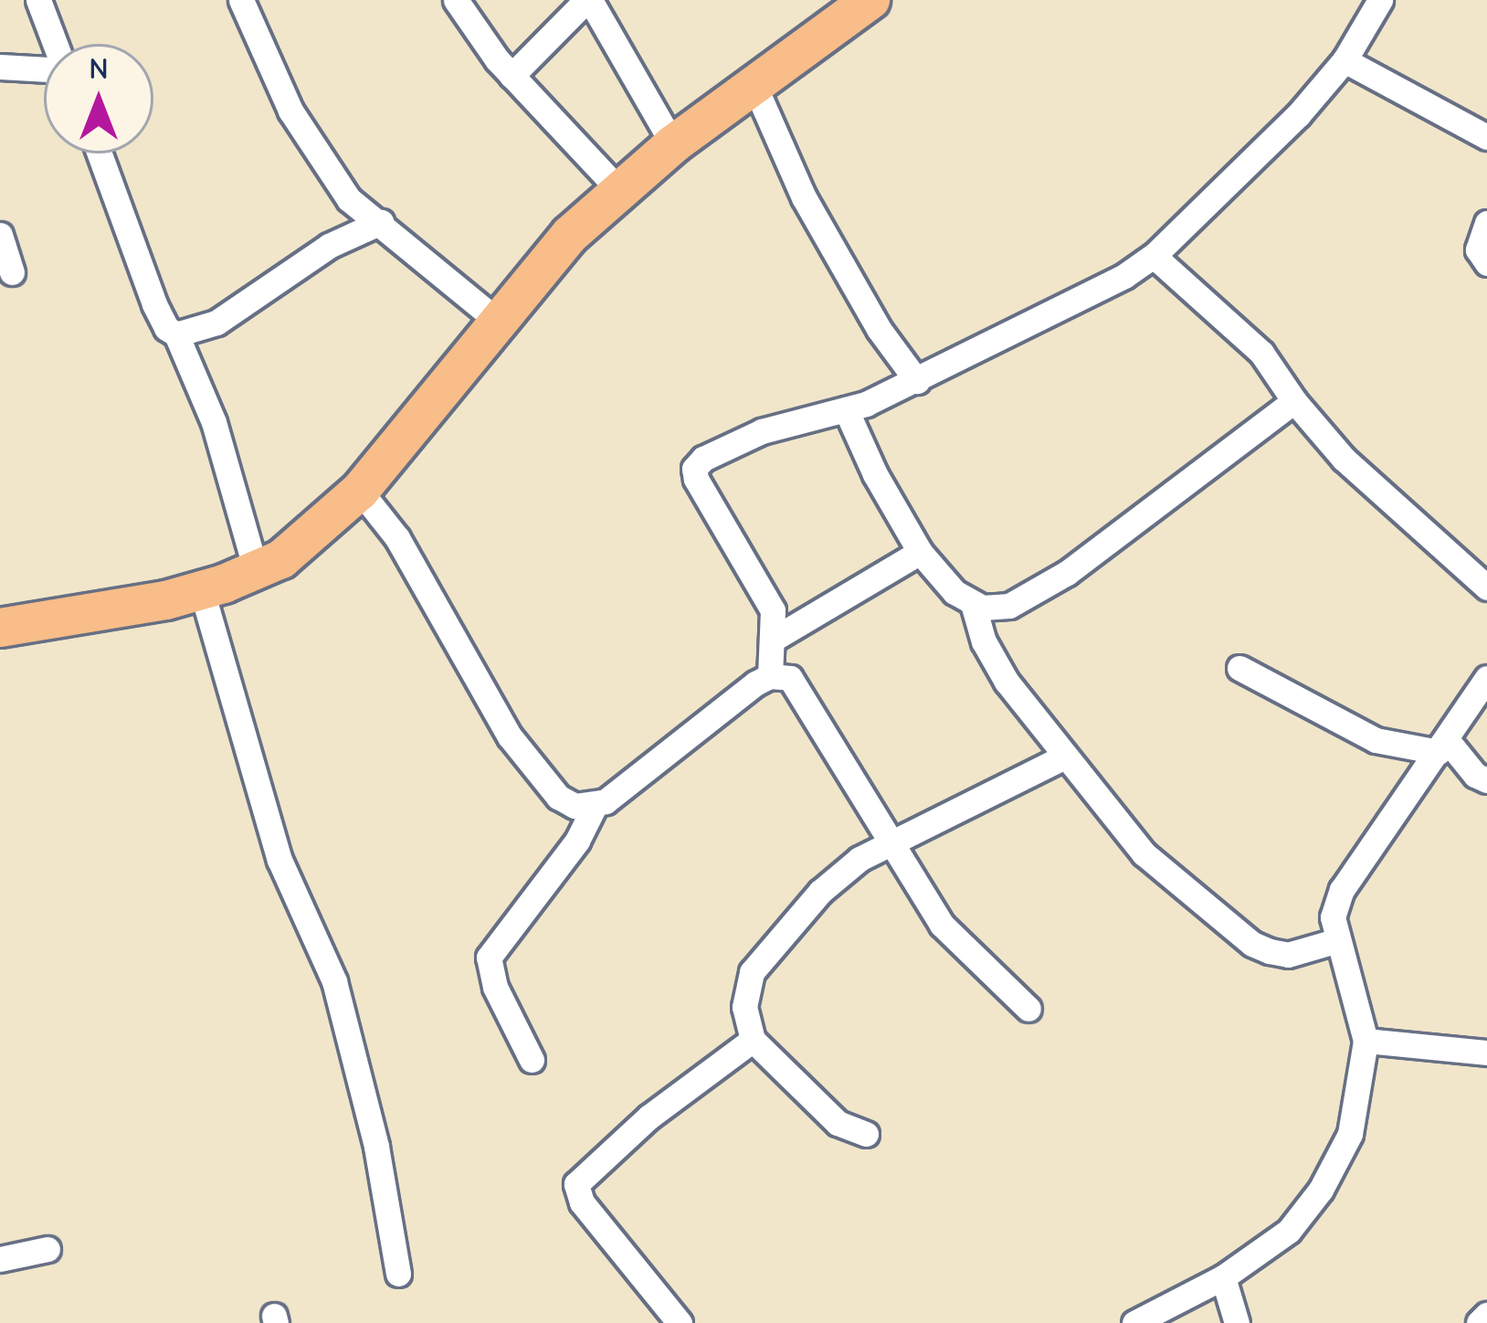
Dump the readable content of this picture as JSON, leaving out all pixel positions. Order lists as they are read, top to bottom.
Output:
{
  "north": "top"
}
